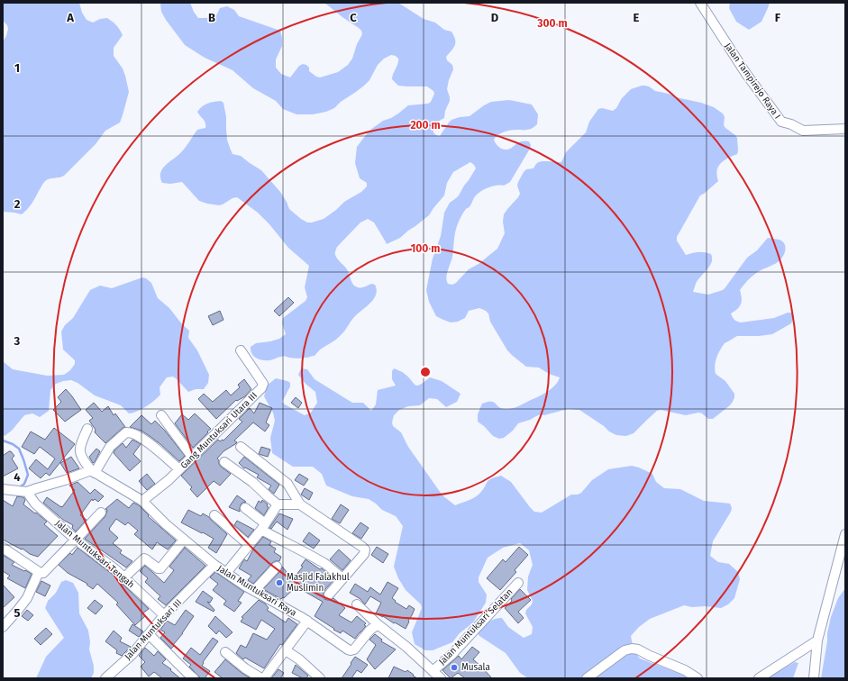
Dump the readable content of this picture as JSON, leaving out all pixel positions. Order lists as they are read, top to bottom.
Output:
{
  "streets": {
    "street": [
      "Jalan Tampirejo Raya I",
      "Gang Muntuksari Utara III",
      "Jalan Muntuksari Tengah",
      "Jalan Muntuksari Raya",
      "Jalan Muntuksari Selatan",
      "Jalan Muntuksari III"
    ]
  },
  "crossings": [
    ["Gang Muntuksari Utara III", "Jalan Muntuksari Raya"],
    ["Jalan Muntuksari Tengah", "Jalan Muntuksari III"],
    ["Jalan Muntuksari Raya", "Jalan Muntuksari III"]
  ],
  "places": ["Masjid Falakhul Muslimin", "Musala"],
  "grid": {
    "columns": [
      "A",
      "B",
      "C",
      "D",
      "E",
      "F"
    ],
    "rows": [
      "1",
      "2",
      "3",
      "4",
      "5"
    ]
  },
  "rings": ["300 m", "200 m", "100 m"]
}
